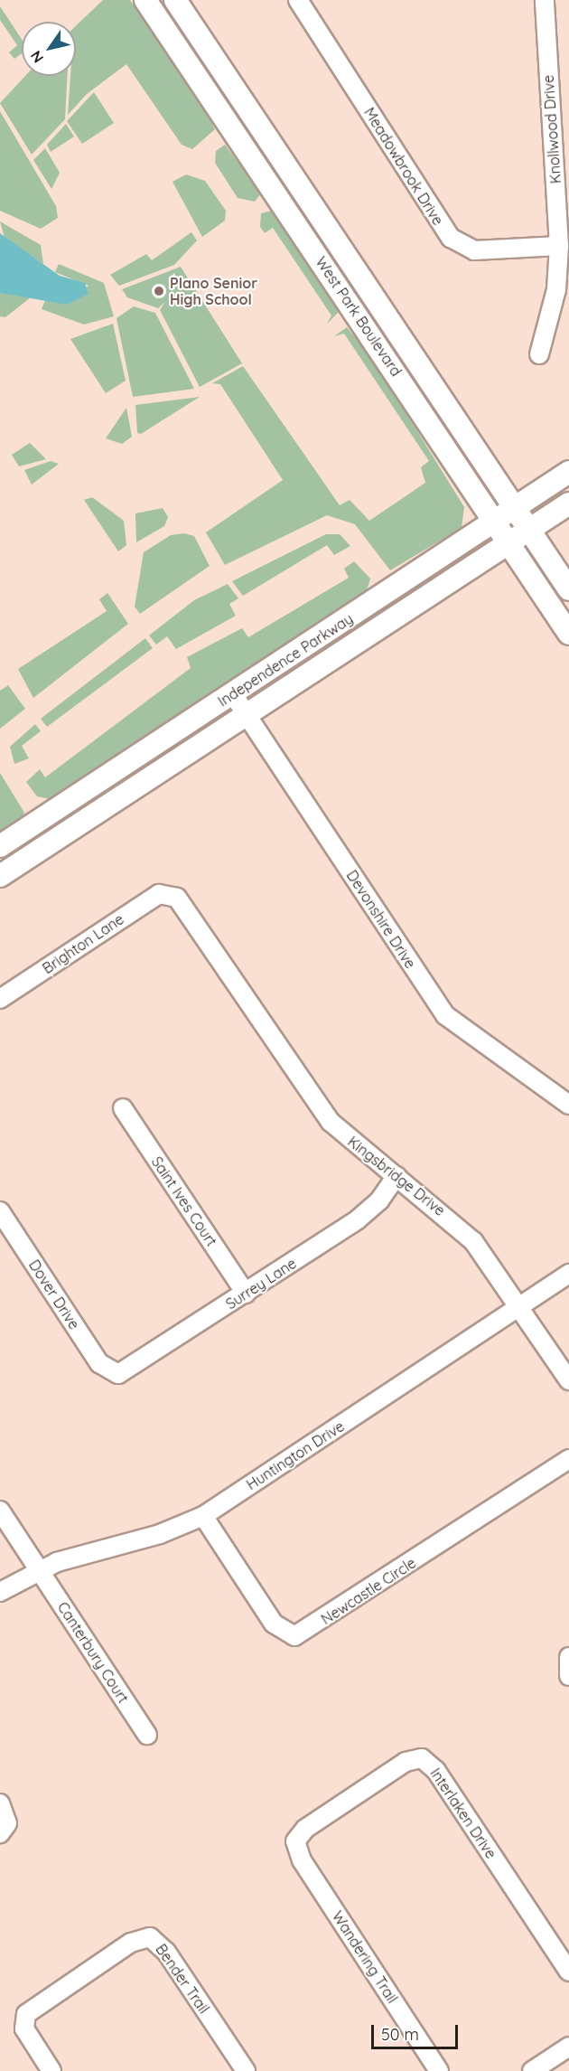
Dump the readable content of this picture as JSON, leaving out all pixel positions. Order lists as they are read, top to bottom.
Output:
{
  "streets": {
    "main road": ["West Park Boulevard", "Independence Parkway"],
    "street": [
      "Knollwood Drive",
      "Meadowbrook Drive",
      "Devonshire Drive",
      "Brighton Lane",
      "Kingsbridge Drive",
      "Saint Ives Court",
      "Surrey Lane",
      "Dover Drive",
      "Huntington Drive",
      "Newcastle Circle",
      "Canterbury Court",
      "Interlaken Drive",
      "Wandering Trail",
      "Bender Trail"
    ]
  },
  "crossings": [
    ["Knollwood Drive", "Meadowbrook Drive"],
    ["West Park Boulevard", "Independence Parkway"],
    ["Independence Parkway", "Devonshire Drive"],
    ["Brighton Lane", "Kingsbridge Drive"],
    ["Kingsbridge Drive", "Surrey Lane"],
    ["Kingsbridge Drive", "Huntington Drive"],
    ["Saint Ives Court", "Surrey Lane"],
    ["Surrey Lane", "Dover Drive"],
    ["Huntington Drive", "Newcastle Circle"],
    ["Huntington Drive", "Canterbury Court"],
    ["Interlaken Drive", "Wandering Trail"]
  ],
  "places": ["Plano Senior High School"],
  "scale_bar": "50 m",
  "north": "bottom left"
}
